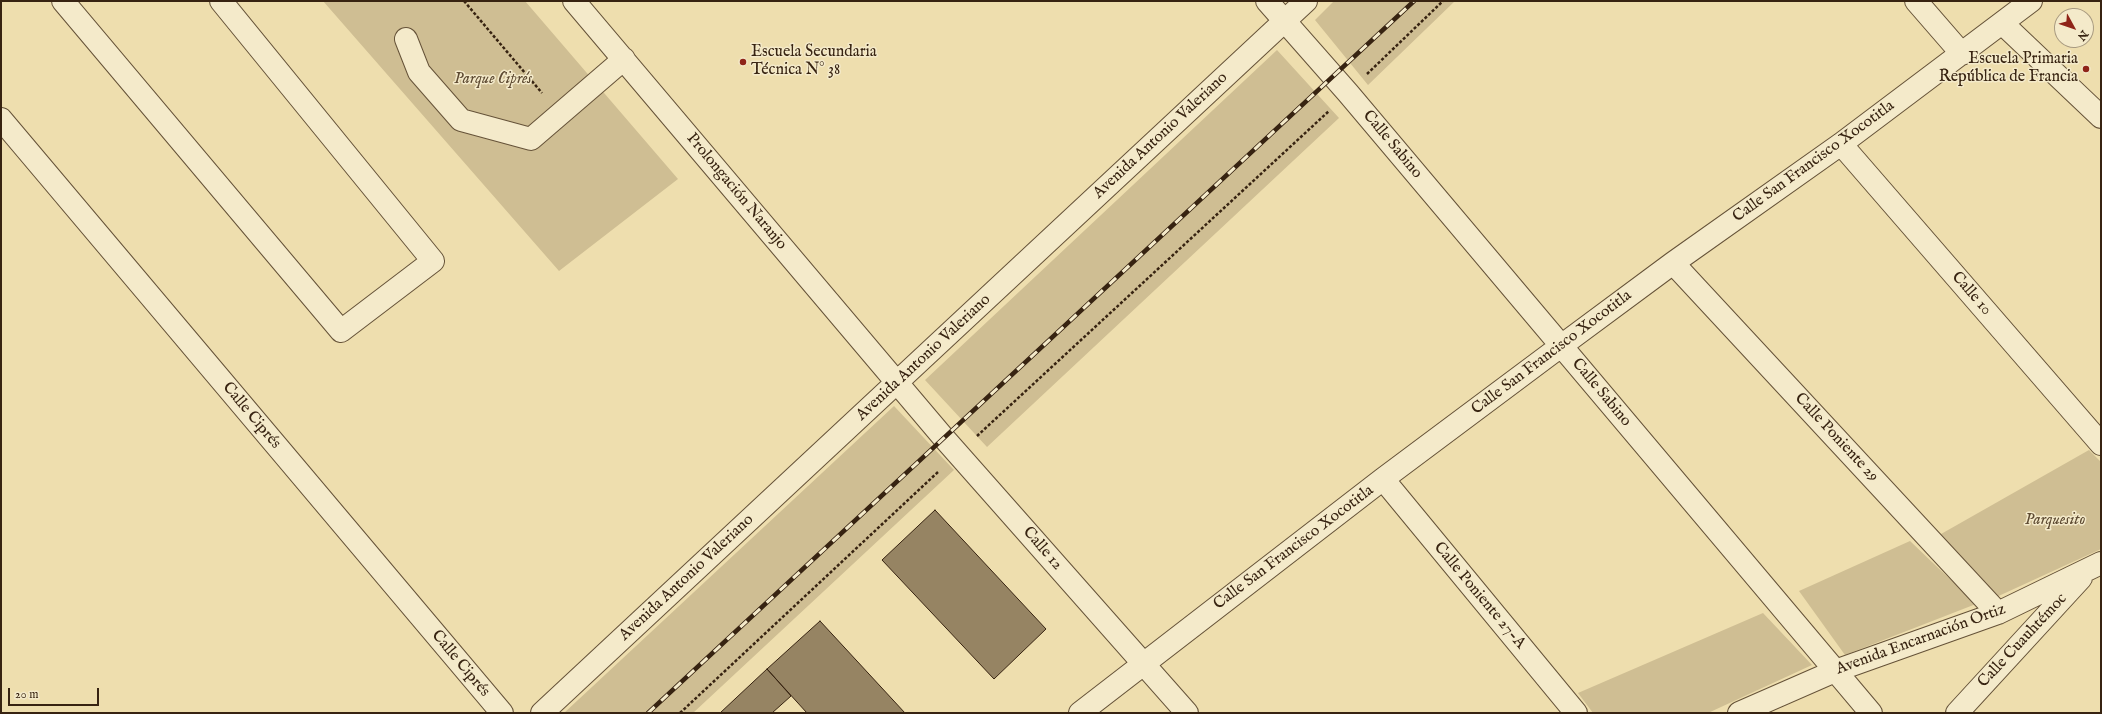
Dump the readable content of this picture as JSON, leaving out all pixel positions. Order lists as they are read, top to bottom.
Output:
{
  "streets": {
    "street": [
      "Avenida Antonio Valeriano",
      "Calle Sabino",
      "Calle San Francisco Xocotitla",
      "Prolongación Naranjo",
      "Calle 10",
      "Calle Ciprés",
      "Calle Poniente 29",
      "Calle 12",
      "Calle Poniente 27-A",
      "Avenida Encarnación Ortiz",
      "Calle Cuauhtémoc"
    ]
  },
  "crossings": [
    ["Avenida Antonio Valeriano", "Calle Sabino"],
    ["Avenida Antonio Valeriano", "Prolongación Naranjo"],
    ["Avenida Antonio Valeriano", "Calle 12"],
    ["Calle Sabino", "Calle San Francisco Xocotitla"],
    ["Calle Sabino", "Avenida Encarnación Ortiz"],
    ["Calle San Francisco Xocotitla", "Calle 10"],
    ["Calle San Francisco Xocotitla", "Calle Poniente 29"],
    ["Calle San Francisco Xocotitla", "Calle 12"],
    ["Calle San Francisco Xocotitla", "Calle Poniente 27-A"],
    ["Prolongación Naranjo", "Calle 12"],
    ["Calle Poniente 29", "Avenida Encarnación Ortiz"],
    ["Avenida Encarnación Ortiz", "Calle Cuauhtémoc"]
  ],
  "parks": ["Parque Ciprés", "Parquesito"],
  "places": ["Escuela Secundaria Técnica N° 38", "Escuela Primaria República de Francia"],
  "scale_bar": "20 m",
  "north": "bottom right"
}
